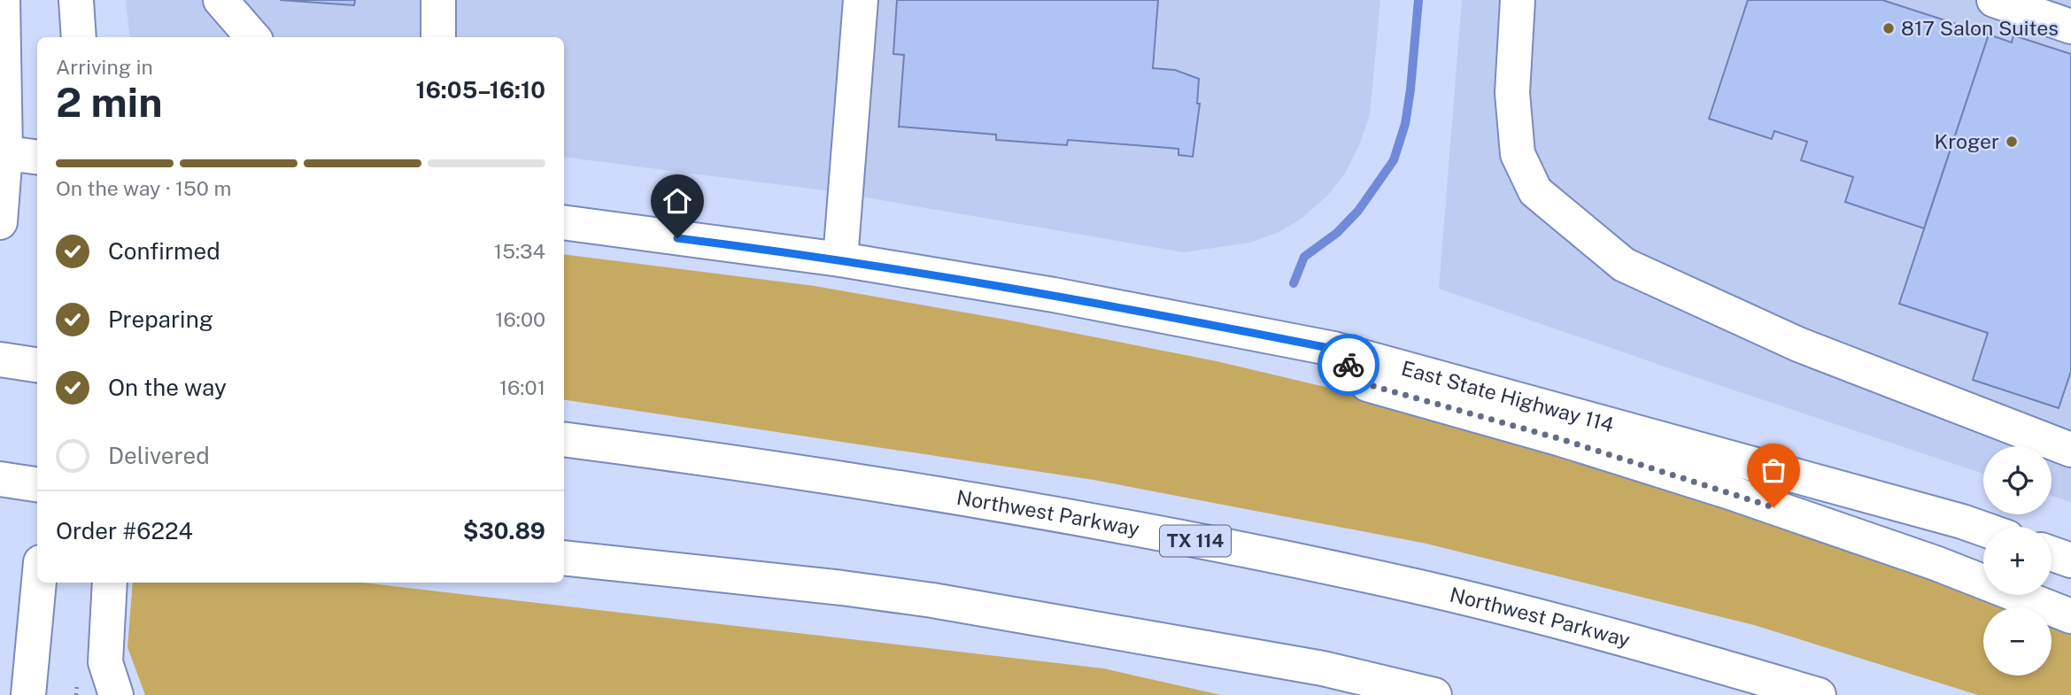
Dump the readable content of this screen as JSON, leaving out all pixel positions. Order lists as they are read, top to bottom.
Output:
{
  "streets": {
    "main road": ["East State Highway 114", "Northwest Parkway", "TX 114"]
  },
  "places": ["817 Salon Suites", "Kroger"],
  "page": {
    "heading": ["2 min", "Arriving in", "16:05–16:10"],
    "panel": ["Order #6224", "$30.89"],
    "bar": "On the way · 150 m",
    "list": [
      ["Confirmed", "15:34"],
      ["Preparing", "16:00"],
      ["On the way", "16:01"],
      "Delivered"
    ],
    "map_buttons": ["+", "−"]
  }
}
